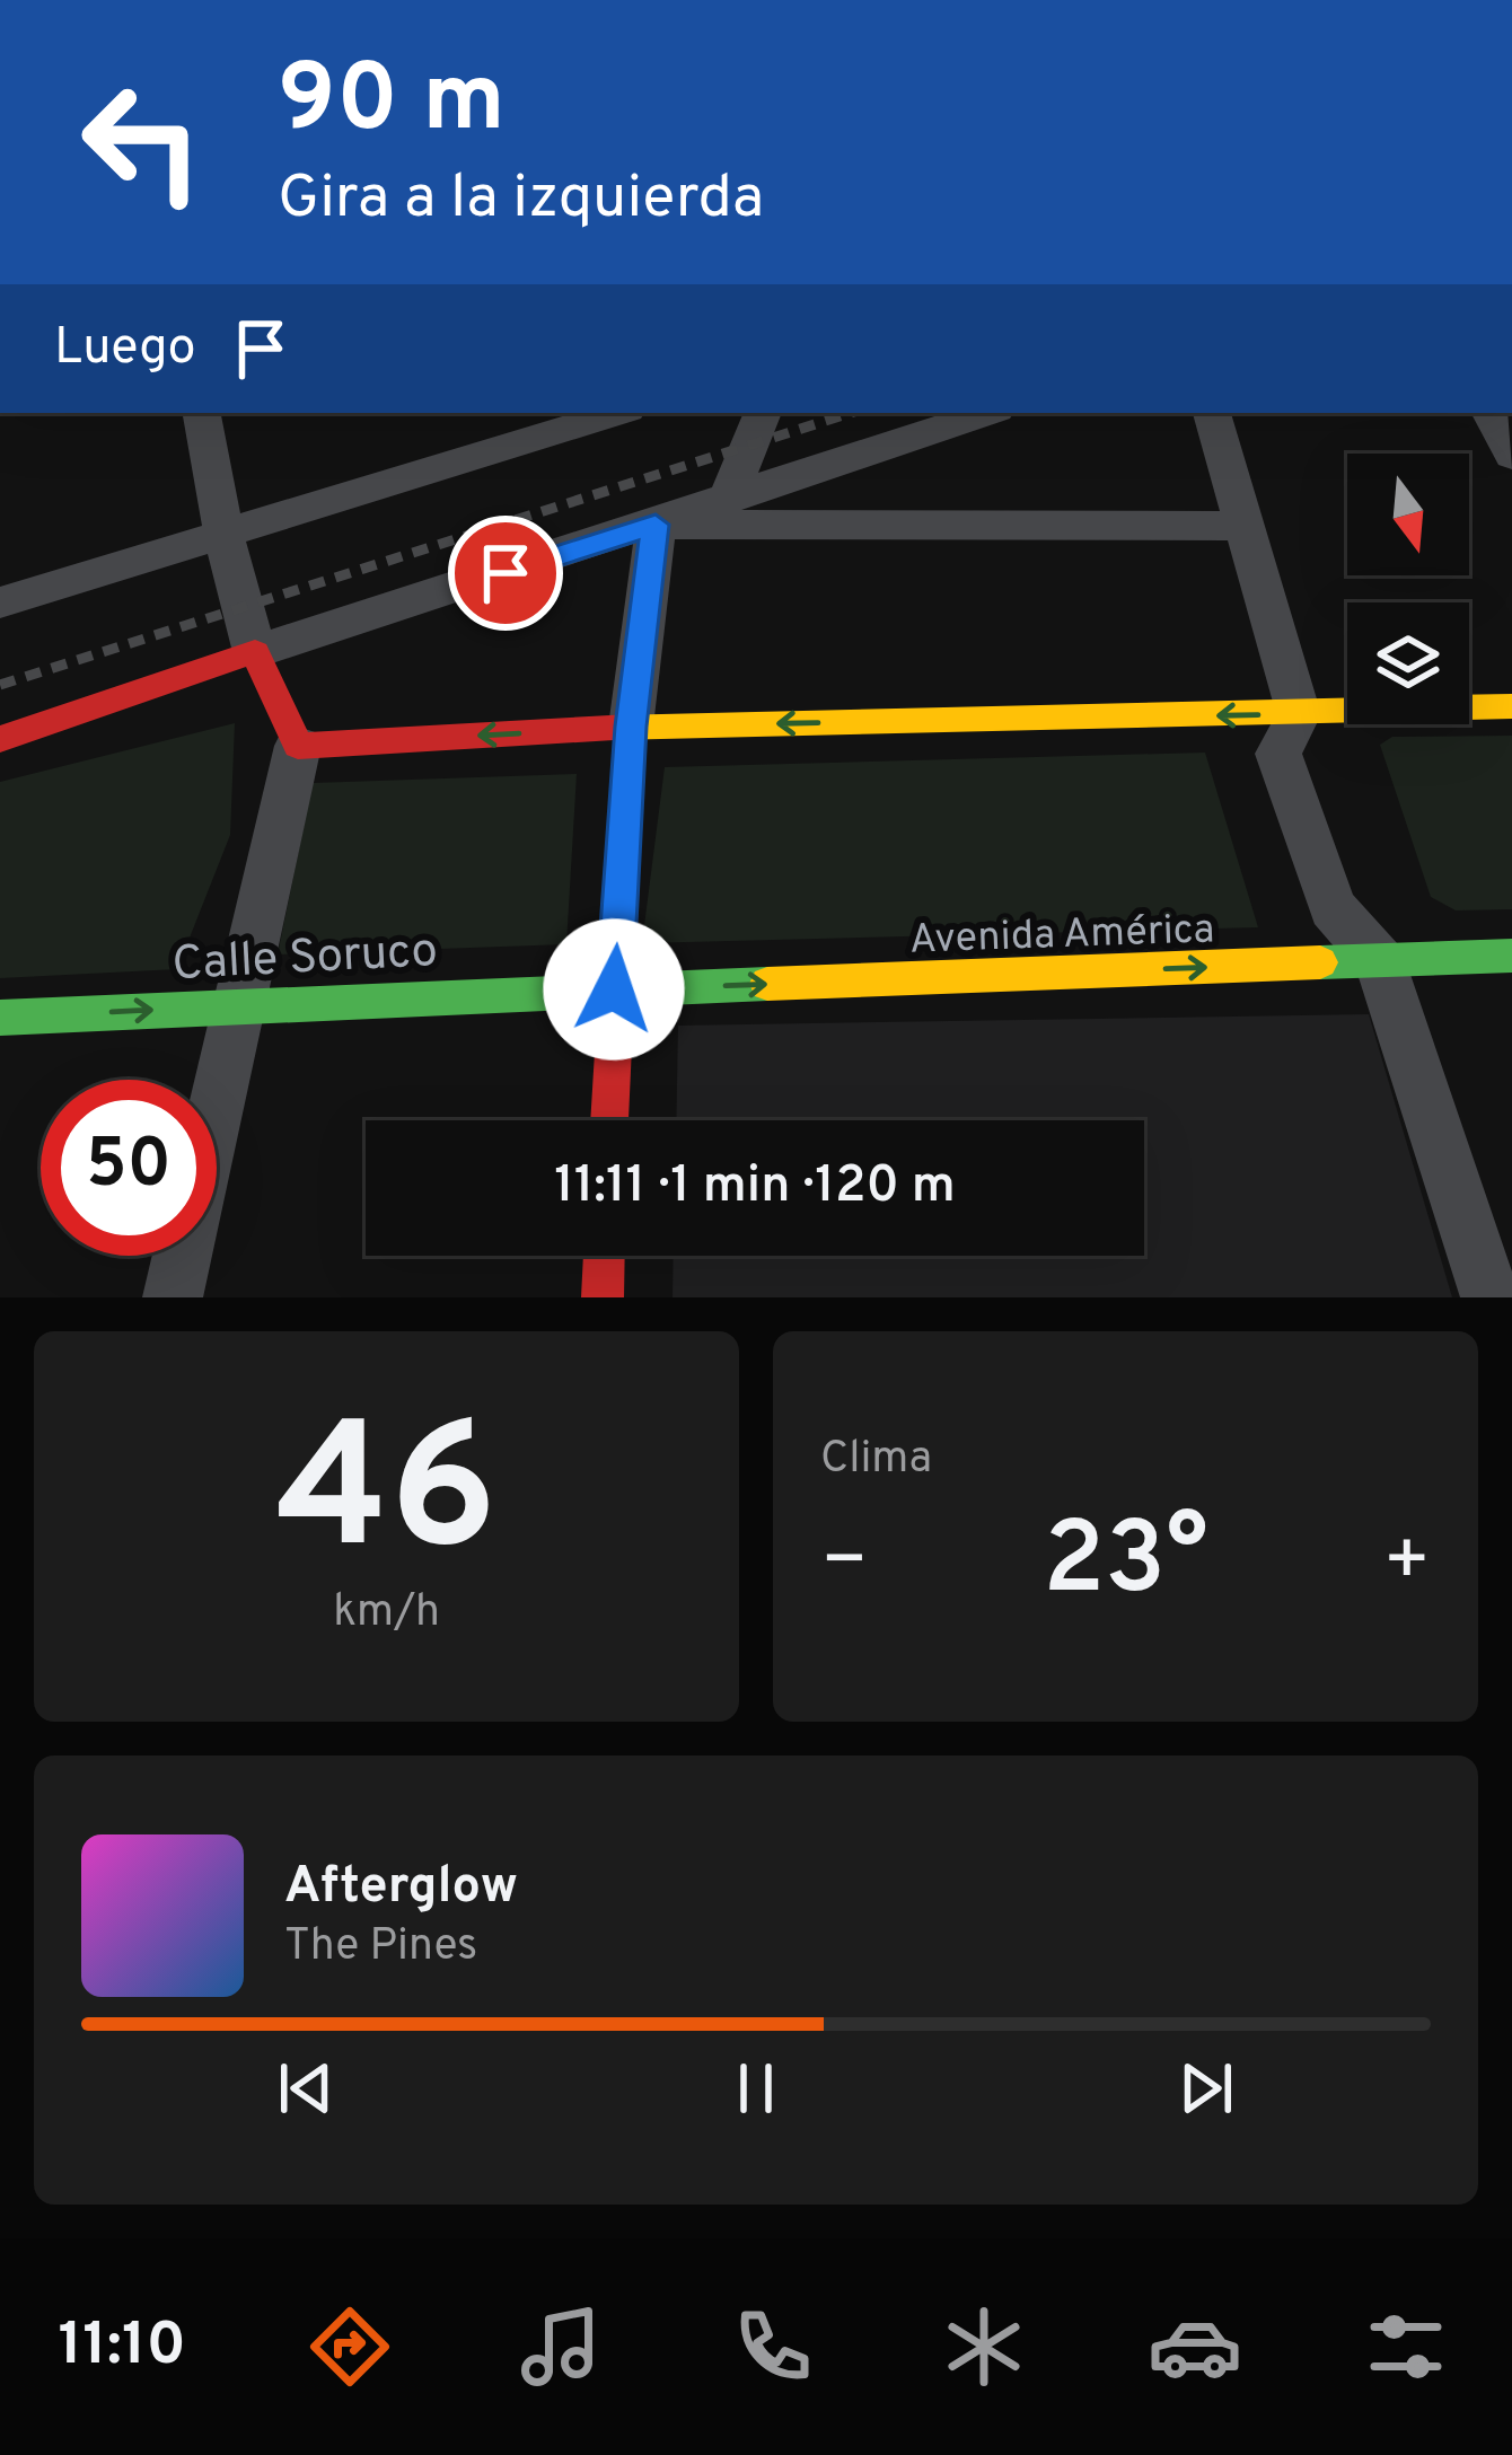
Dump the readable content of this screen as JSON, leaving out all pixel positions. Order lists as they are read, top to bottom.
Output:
{
  "streets": {
    "main road": ["Avenida América", "Calle Soruco"]
  },
  "crossings": [
    ["Avenida América", "Calle Soruco"]
  ],
  "one_way": ["Calle Soruco"],
  "north": "bottom",
  "page": {
    "turn": ["90 m", "Gira a la izquierda"],
    "then": "Luego",
    "limit": "50",
    "trip": "11:11 · 1 min · 120 m",
    "tile": [
      ["46", "km/h"],
      "Clima"
    ],
    "heat": ["−", "23°", "+"],
    "song": ["Afterglow", "The Pines"],
    "tabs": "11:10"
  }
}
